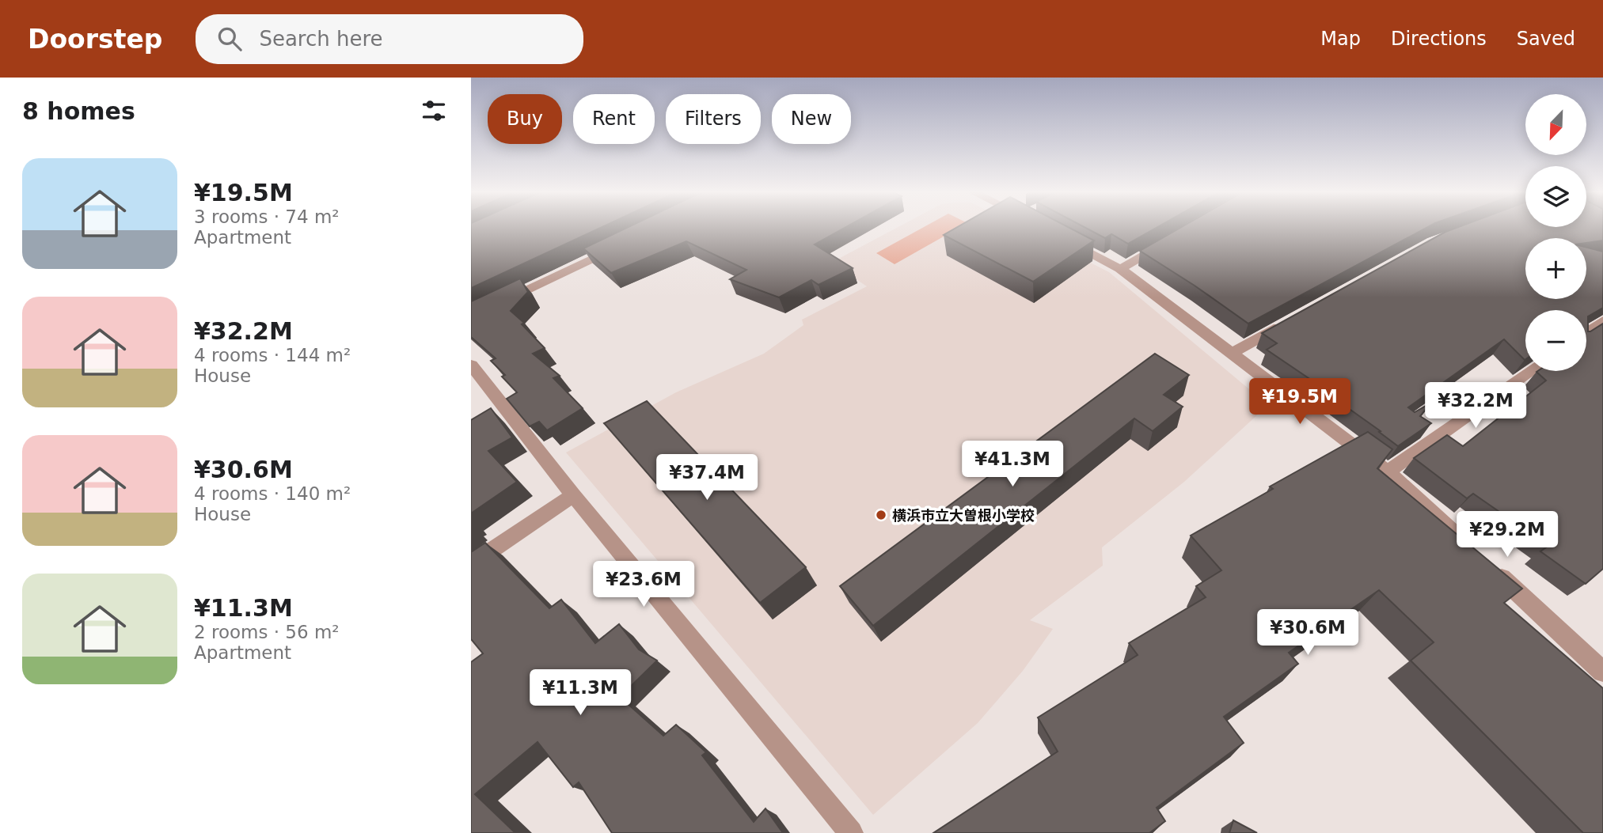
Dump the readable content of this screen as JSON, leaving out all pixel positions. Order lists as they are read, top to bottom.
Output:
{
  "places": ["横浜市立大曽根小学校"],
  "north": "bottom left",
  "page": {
    "header": "Doorstep",
    "search": "Search here",
    "nav": ["Map", "Directions", "Saved"],
    "heading": "8 homes",
    "map_buttons": ["+", "−"],
    "chip": [
      "Buy",
      "Rent",
      "Filters",
      "New"
    ],
    "list": [
      {
        "name": "¥19.5M",
        "note": "3 rooms · 74 m² · Apartment"
      },
      {
        "name": "¥32.2M",
        "note": "4 rooms · 144 m² · House"
      },
      {
        "name": "¥30.6M",
        "note": "4 rooms · 140 m² · House"
      },
      {
        "name": "¥11.3M",
        "note": "2 rooms · 56 m² · Apartment"
      }
    ],
    "price": [
      "¥19.5M",
      "¥32.2M",
      "¥41.3M",
      "¥37.4M",
      "¥29.2M",
      "¥23.6M",
      "¥30.6M",
      "¥11.3M"
    ]
  }
}
